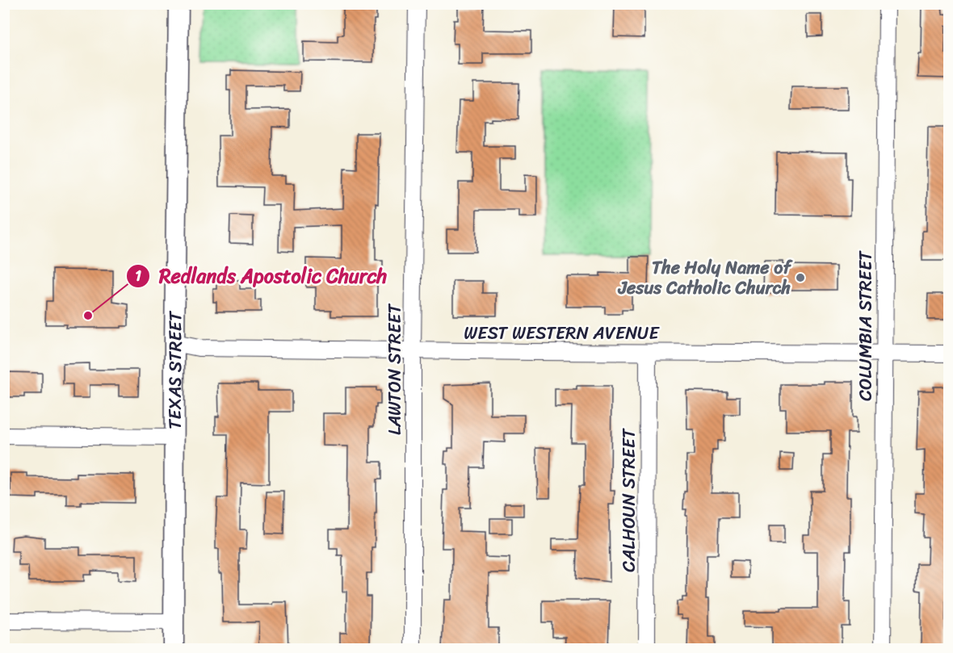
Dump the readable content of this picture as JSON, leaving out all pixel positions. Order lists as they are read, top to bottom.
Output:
{
  "streets": {
    "street": [
      "COLUMBIA STREET",
      "WEST WESTERN AVENUE",
      "TEXAS STREET",
      "LAWTON STREET",
      "CALHOUN STREET"
    ]
  },
  "crossings": [
    ["COLUMBIA STREET", "WEST WESTERN AVENUE"],
    ["WEST WESTERN AVENUE", "TEXAS STREET"],
    ["WEST WESTERN AVENUE", "LAWTON STREET"],
    ["WEST WESTERN AVENUE", "CALHOUN STREET"]
  ],
  "places": ["The Holy Name of Jesus Catholic Church", "Redlands Apostolic Church"]
}
